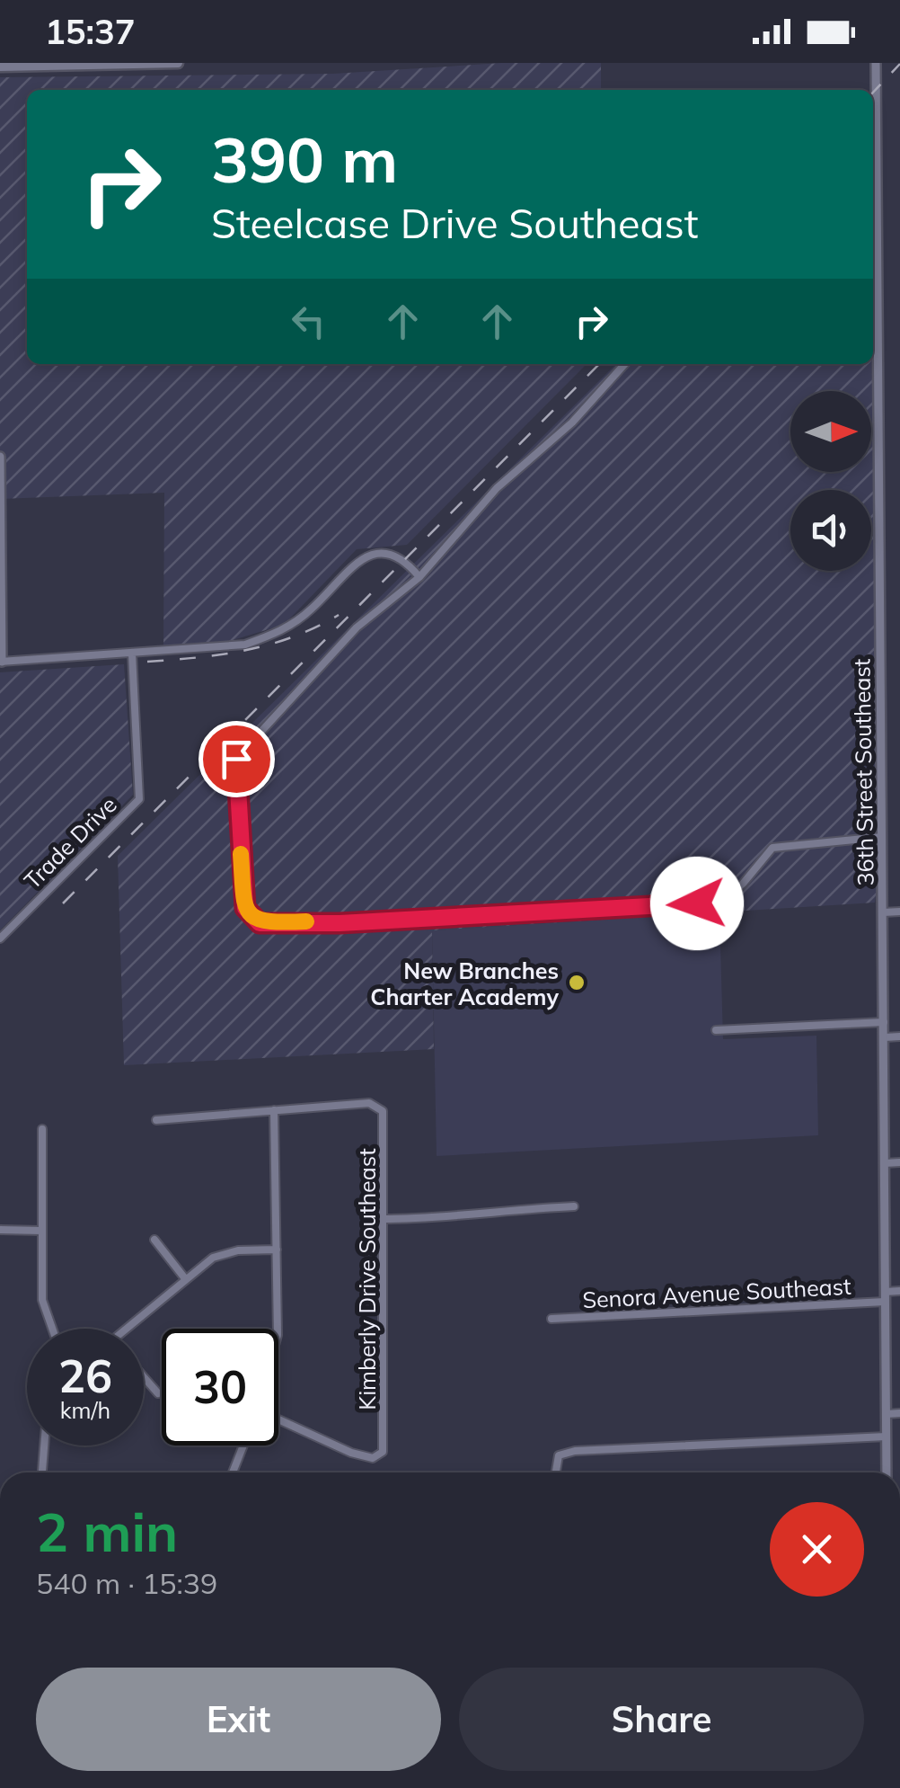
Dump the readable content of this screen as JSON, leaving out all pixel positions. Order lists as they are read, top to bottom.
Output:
{
  "streets": {
    "street": [
      "36th Street Southeast",
      "Trade Drive",
      "Kimberly Drive Southeast",
      "Senora Avenue Southeast"
    ]
  },
  "crossings": [
    ["36th Street Southeast", "Senora Avenue Southeast"]
  ],
  "places": ["New Branches Charter Academy"],
  "north": "right",
  "page": {
    "status": "15:37",
    "turn": ["390 m", "Steelcase Drive Southeast"],
    "speed": "26 km/h",
    "limit": "30",
    "heading": ["2 min", "540 m · 15:39"],
    "buttons": ["Exit", "Share"]
  }
}
